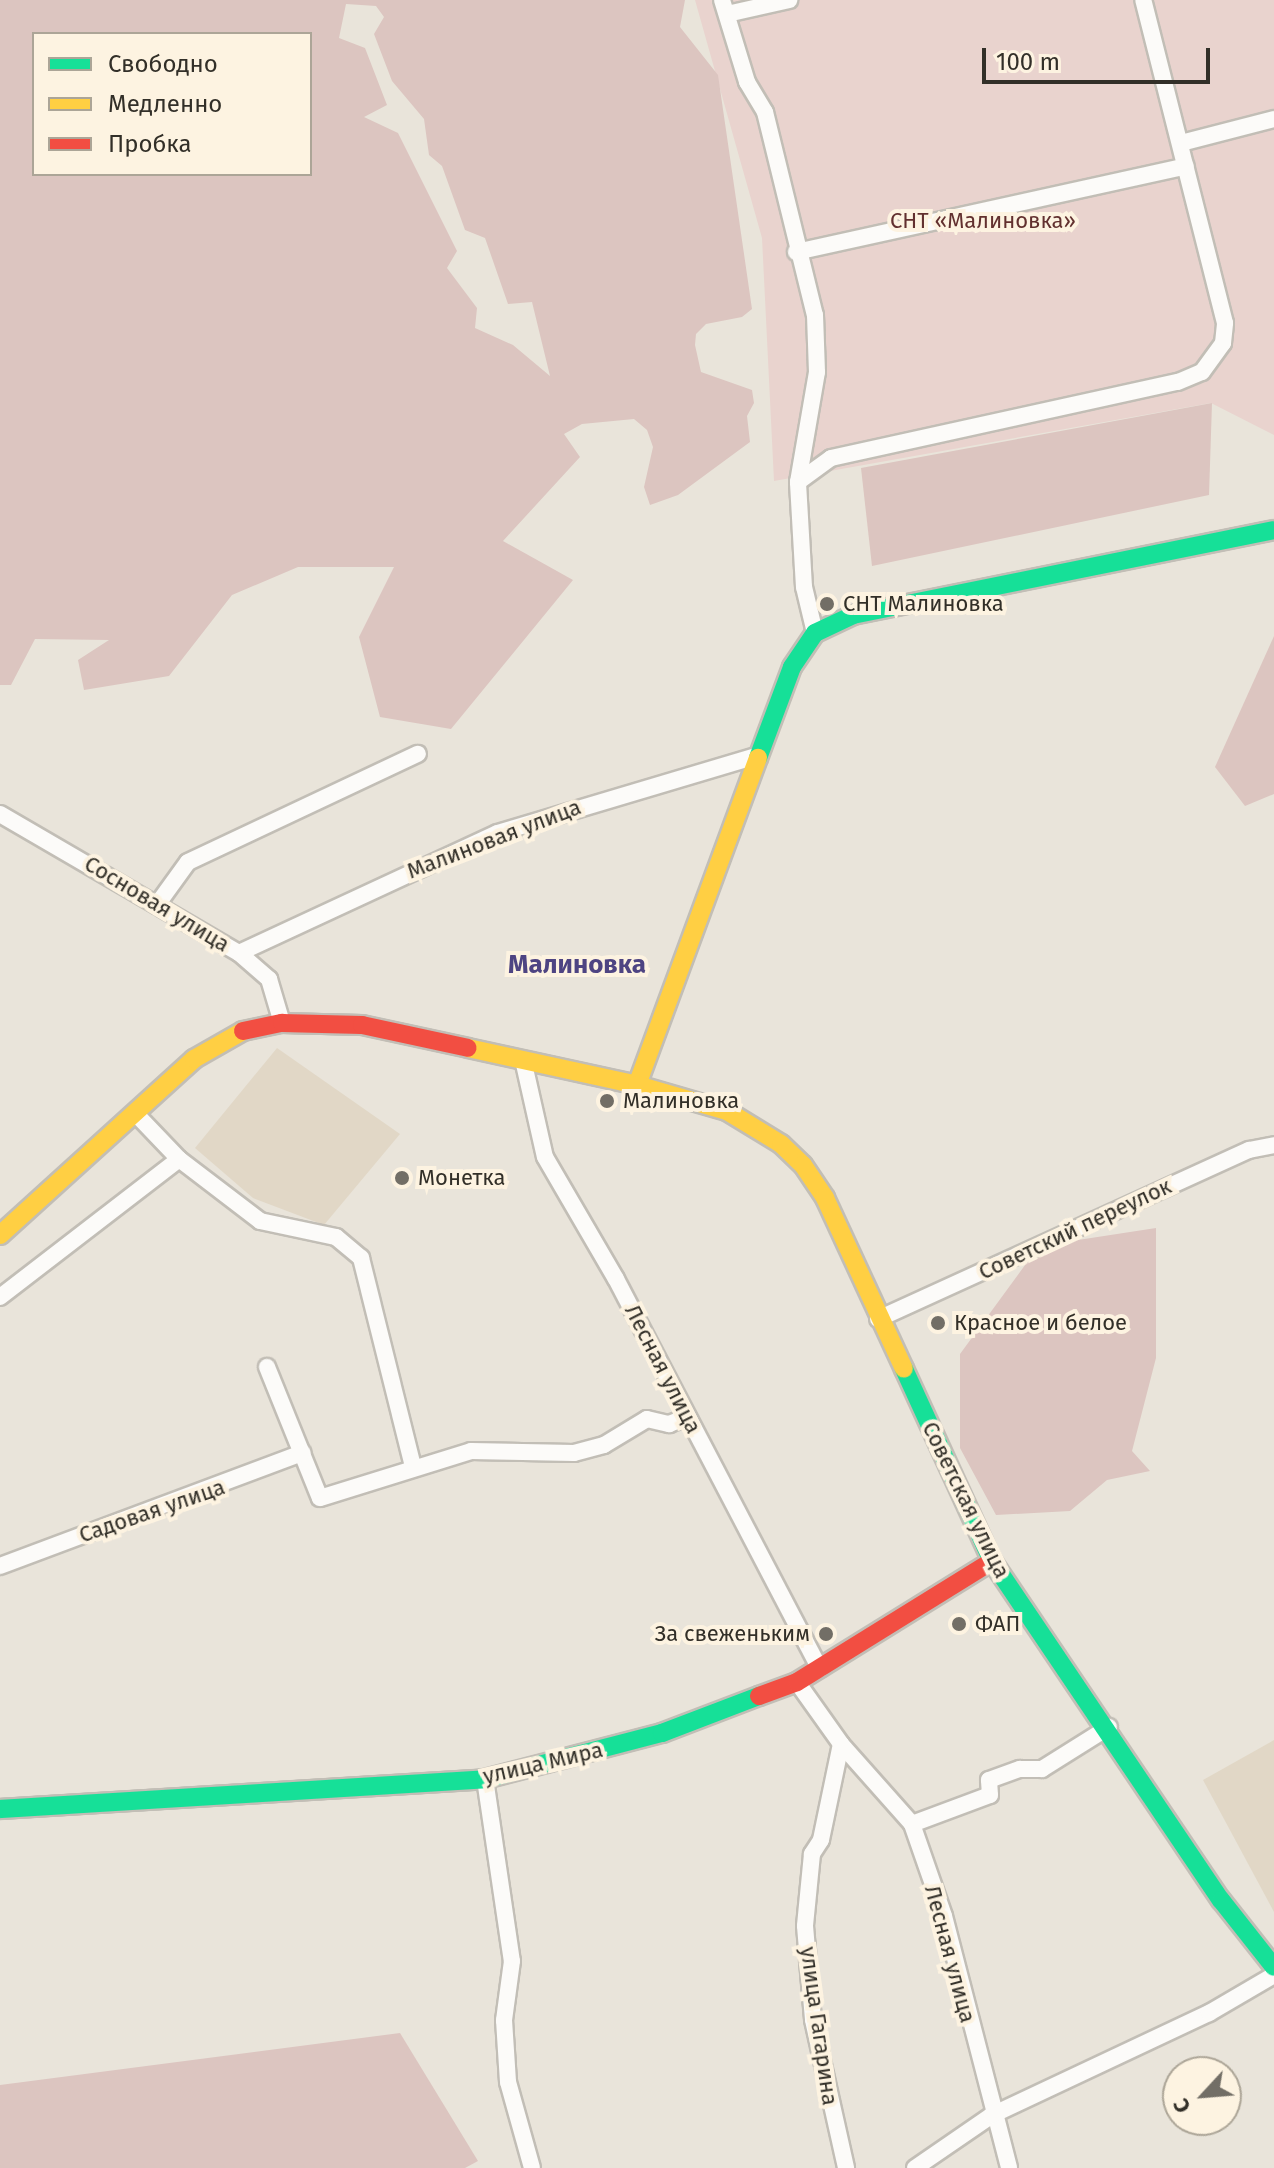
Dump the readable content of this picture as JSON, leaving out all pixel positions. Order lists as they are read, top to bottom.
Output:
{
  "streets": {
    "street": [
      "Малиновая улица",
      "Сосновая улица",
      "Советский переулок",
      "Лесная улица",
      "Советская улица",
      "Садовая улица",
      "улица Мира",
      "улица Гагарина"
    ]
  },
  "crossings": [
    ["Малиновая улица", "Сосновая улица"],
    ["Сосновая улица", "Советская улица"],
    ["Советский переулок", "Советская улица"],
    ["Лесная улица", "Советская улица"],
    ["Лесная улица", "улица Мира"],
    ["Лесная улица", "улица Гагарина"],
    ["Советская улица", "улица Мира"]
  ],
  "districts": ["Малиновка"],
  "parks": ["СНТ «Малиновка»"],
  "places": [
    "СНТ Малиновка",
    "Малиновка",
    "Монетка",
    "Красное и белое",
    "ФАП",
    "За свеженьким"
  ],
  "legend": ["Свободно", "Медленно", "Пробка"],
  "scale_bar": "100 m",
  "north": "bottom left"
}
